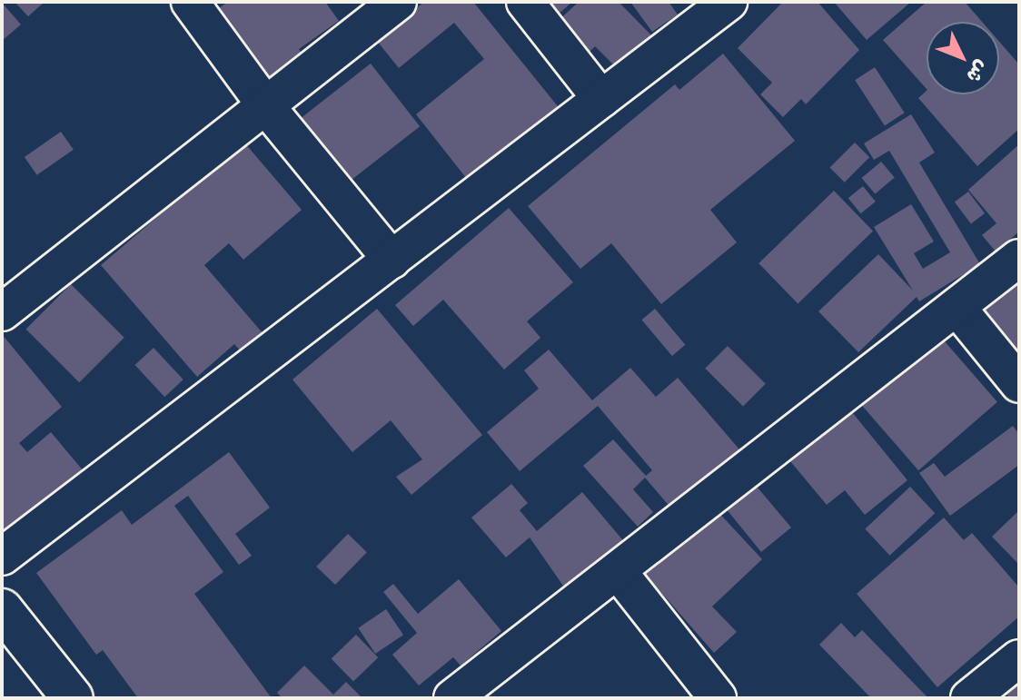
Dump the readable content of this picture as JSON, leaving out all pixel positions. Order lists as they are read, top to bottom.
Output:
{
  "north": "bottom right"
}
